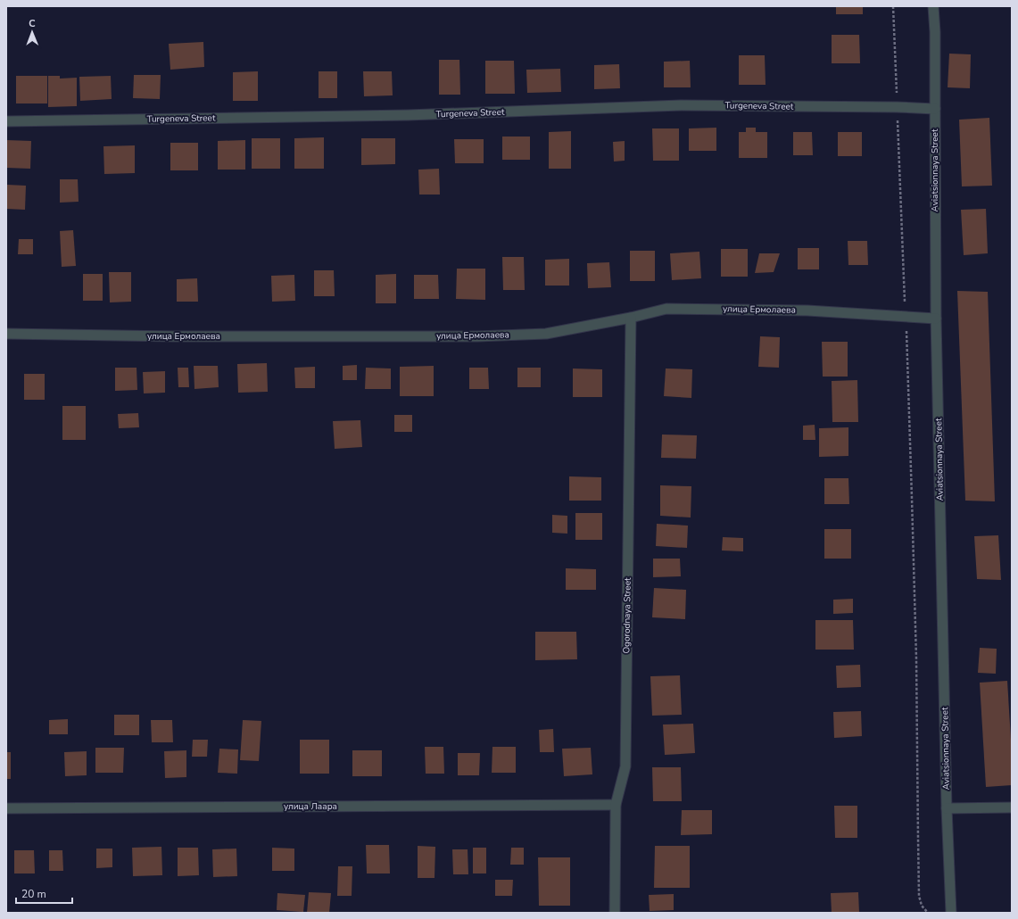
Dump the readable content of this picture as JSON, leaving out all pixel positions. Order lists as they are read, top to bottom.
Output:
{
  "streets": {
    "street": [
      "Turgeneva Street",
      "Aviatsionnaya Street",
      "улица Ермолаева",
      "Ogorodnaya Street",
      "улица Лаара"
    ]
  },
  "crossings": [
    ["Turgeneva Street", "Aviatsionnaya Street"],
    ["Aviatsionnaya Street", "улица Ермолаева"],
    ["улица Ермолаева", "Ogorodnaya Street"],
    ["Ogorodnaya Street", "улица Лаара"]
  ],
  "scale_bar": "20 m",
  "north": "top"
}
